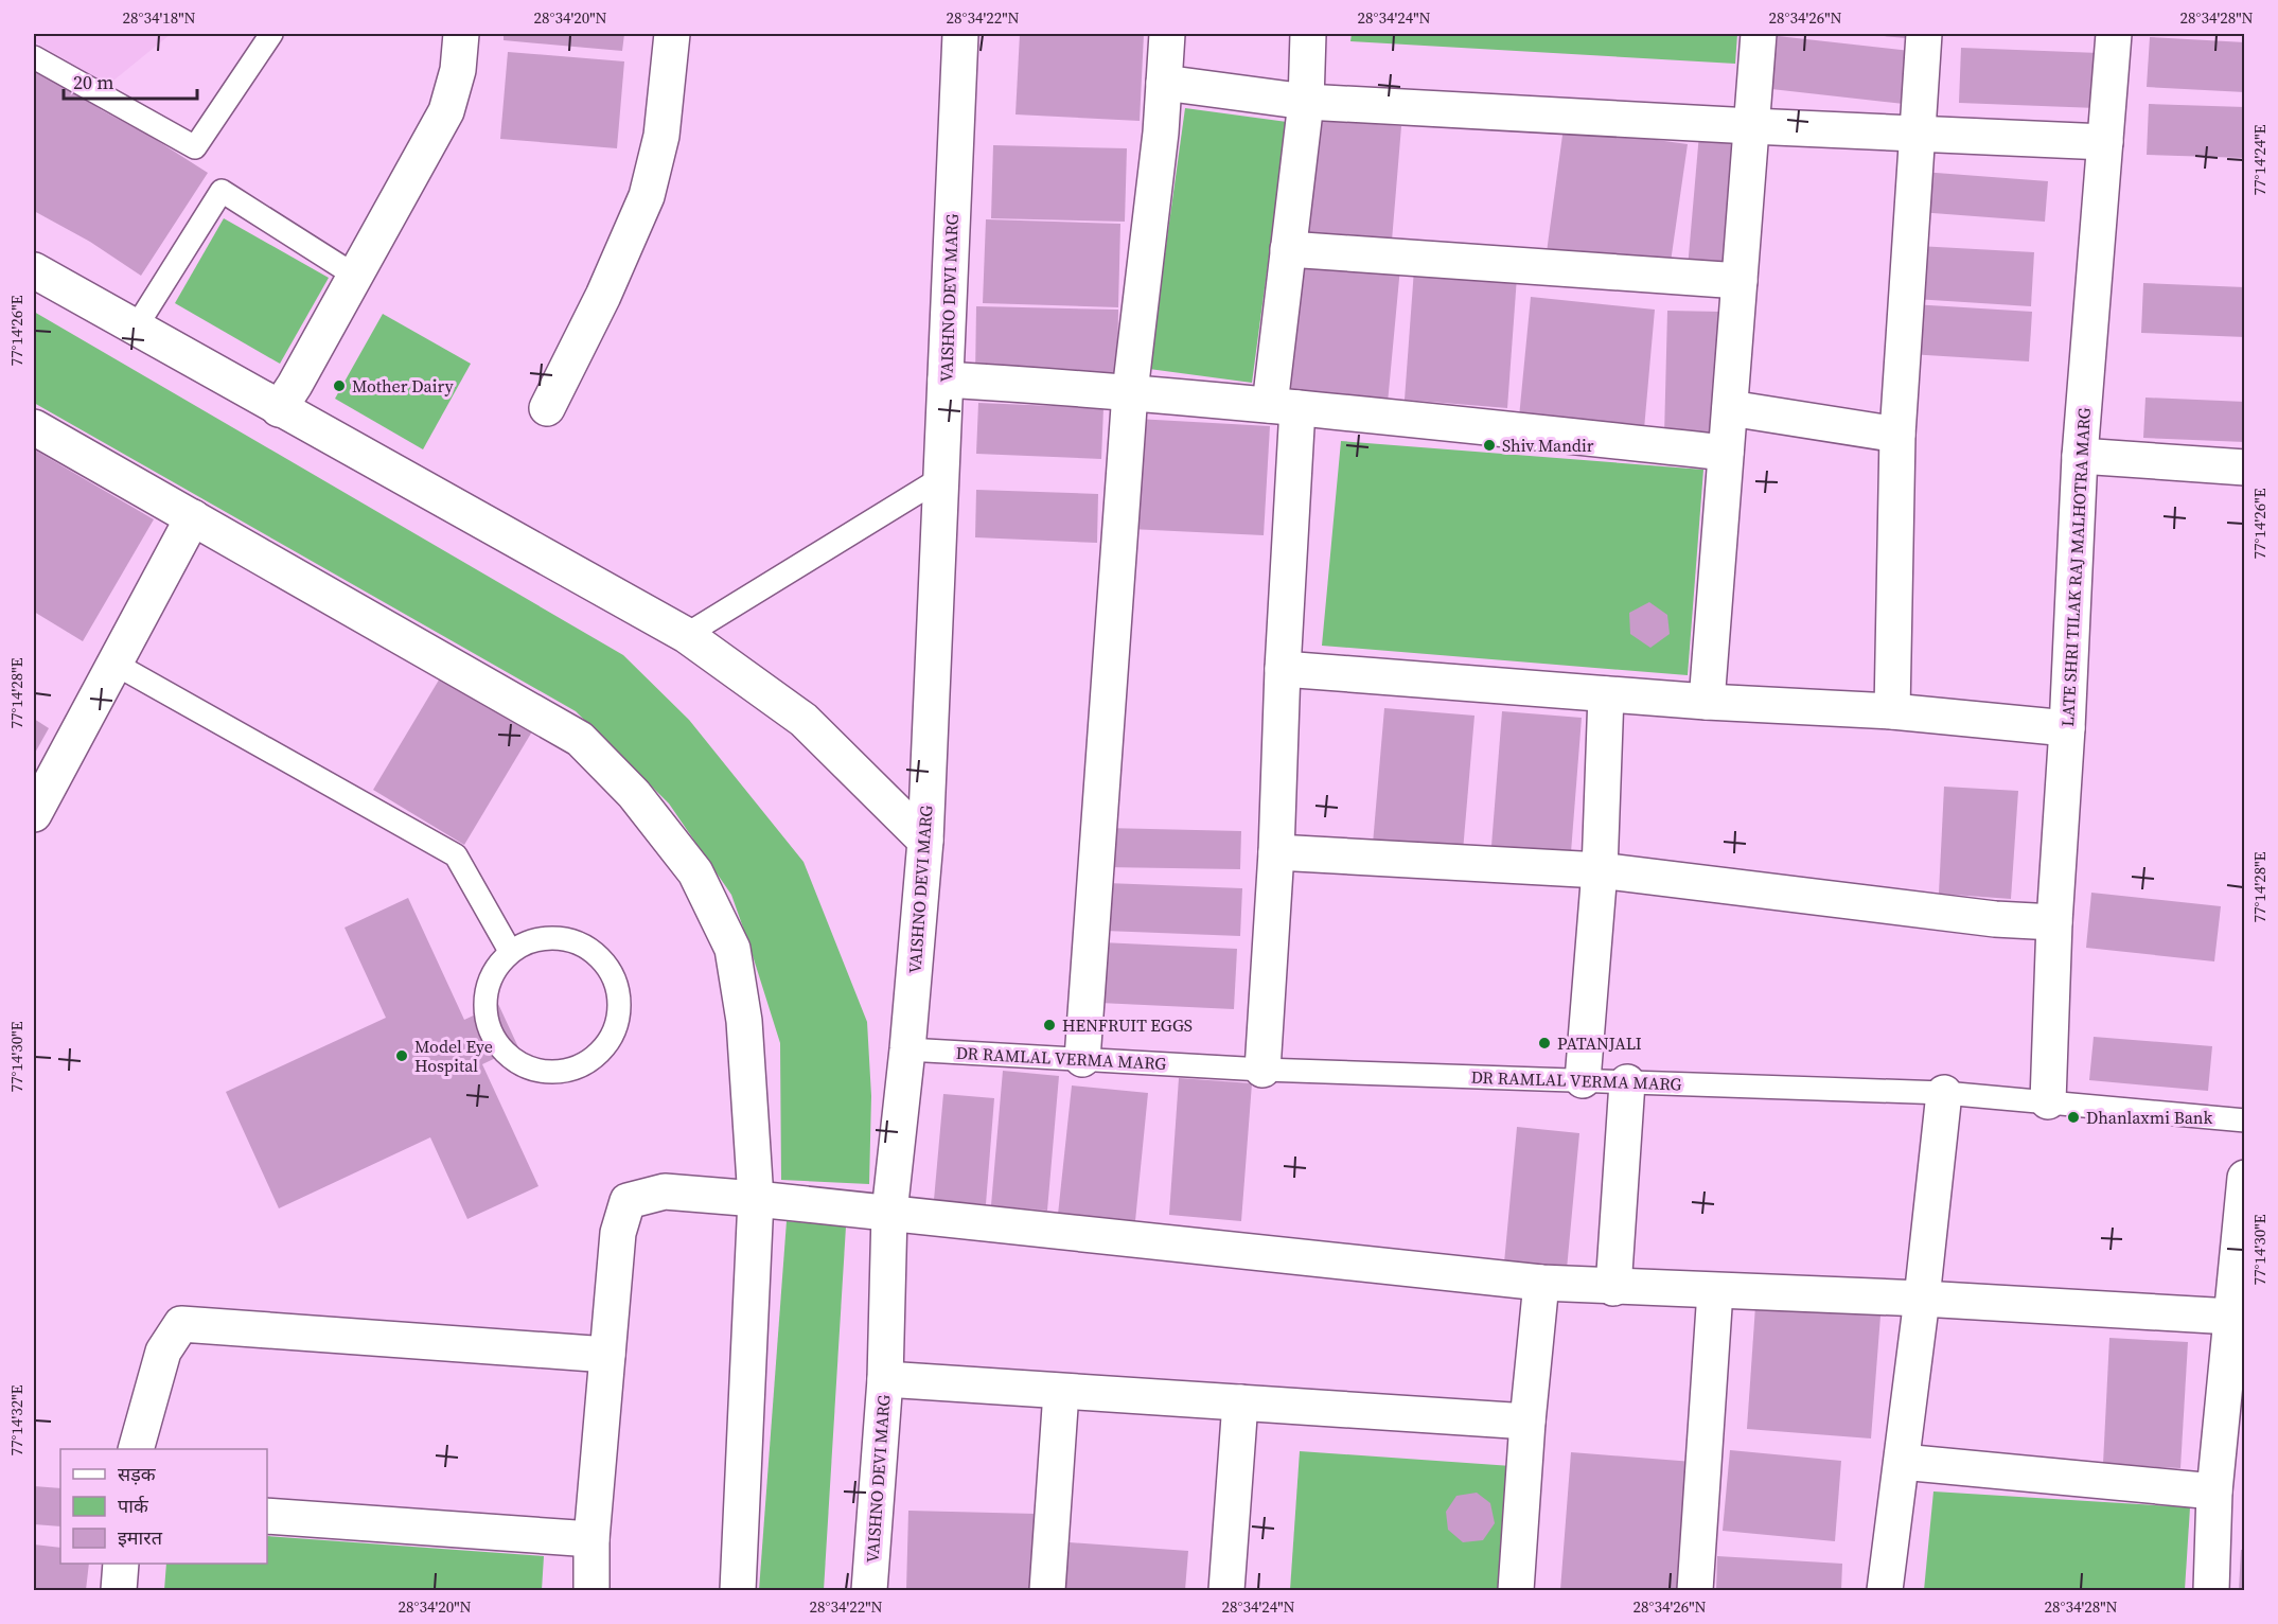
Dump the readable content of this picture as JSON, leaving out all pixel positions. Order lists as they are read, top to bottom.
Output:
{
  "streets": {
    "street": ["VAISHNO DEVI MARG", "LATE SHRI TILAK RAJ MALHOTRA MARG"],
    "lane": ["DR RAMLAL VERMA MARG"]
  },
  "crossings": [
    ["VAISHNO DEVI MARG", "DR RAMLAL VERMA MARG"],
    ["LATE SHRI TILAK RAJ MALHOTRA MARG", "DR RAMLAL VERMA MARG"]
  ],
  "places": [
    "Mother Dairy",
    "Shiv Mandir",
    "HENFRUIT EGGS",
    "PATANJALI",
    "Model Eye Hospital",
    "Dhanlaxmi Bank"
  ],
  "legend": ["सड़क", "पार्क", "इमारत"],
  "scale_bar": "20 m",
  "coordinates": [
    "28°34'18\"N",
    "28°34'20\"N",
    "28°34'22\"N",
    "28°34'24\"N",
    "28°34'26\"N",
    "28°34'28\"N",
    "77°14'24\"E",
    "77°14'26\"E",
    "77°14'28\"E",
    "77°14'30\"E",
    "77°14'32\"E"
  ]
}
